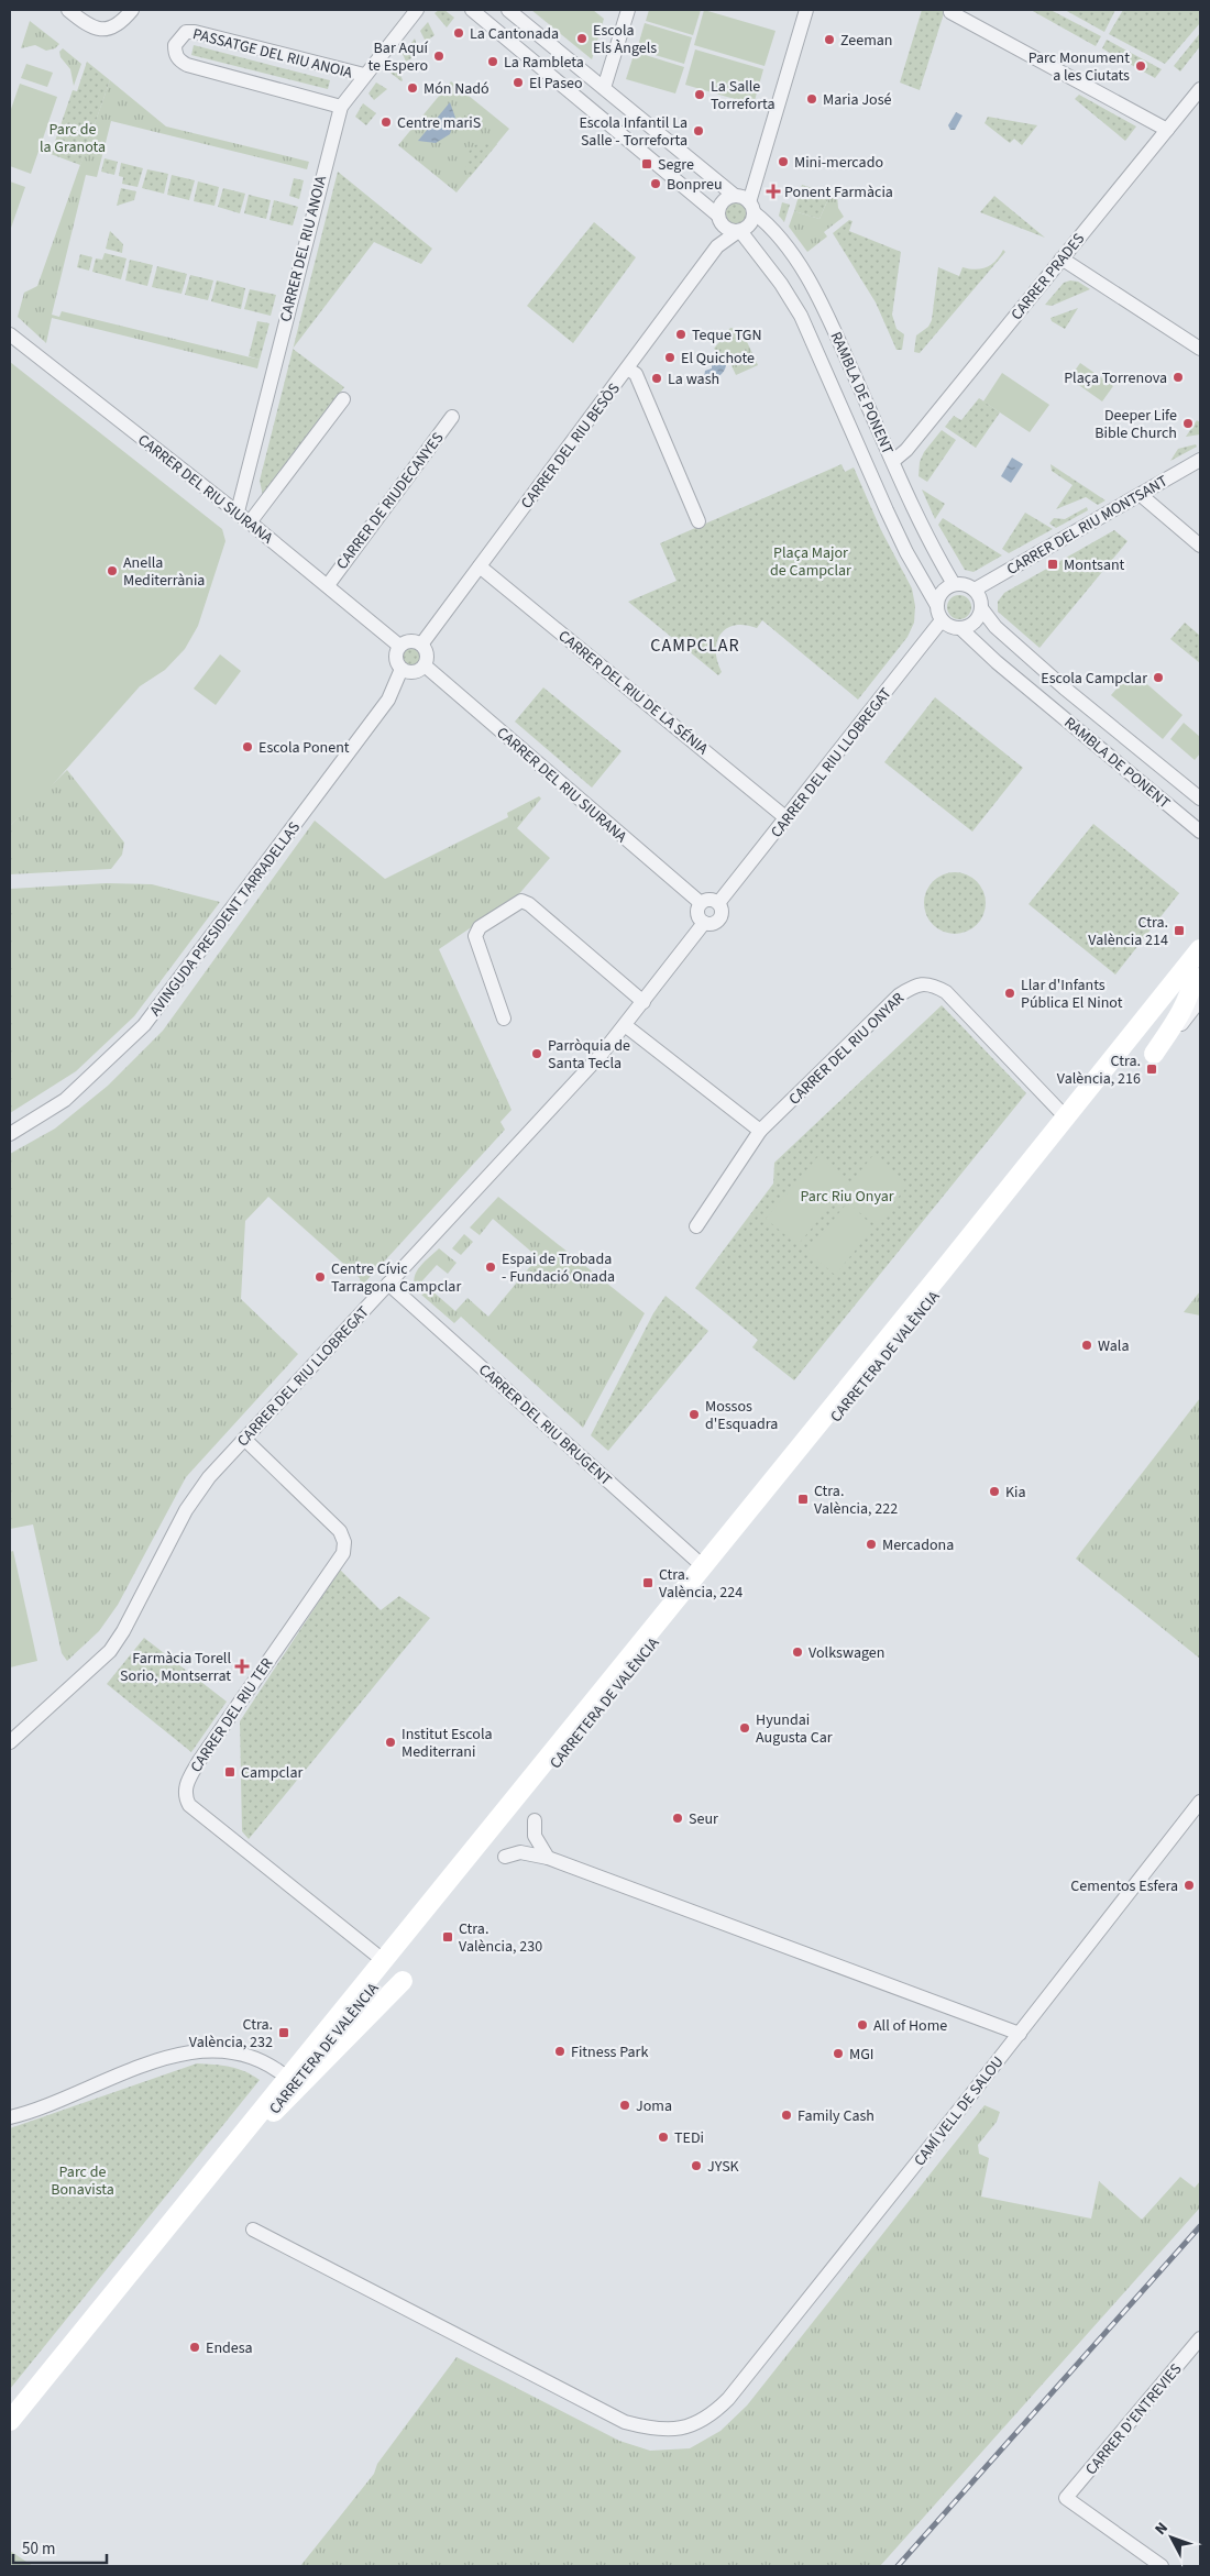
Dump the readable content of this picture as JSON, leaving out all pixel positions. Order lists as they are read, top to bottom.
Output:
{
  "streets": {
    "main road": ["CARRETERA DE VALÈNCIA"],
    "street": [
      "PASSATGE DEL RIU ANOIA",
      "CARRER DEL RIU ANOIA",
      "CARRER PRADES",
      "RAMBLA DE PONENT",
      "CARRER DEL RIU BESÒS",
      "CARRER DEL RIU SIURANA",
      "CARRER DE RIUDECANYES",
      "CARRER DEL RIU MONTSANT",
      "CARRER DEL RIU DE LA SÉNIA",
      "CARRER DEL RIU LLOBREGAT",
      "AVINGUDA PRESIDENT TARRADELLAS",
      "CARRER DEL RIU ONYAR",
      "CARRER DEL RIU BRUGENT",
      "CARRER DEL RIU TER",
      "CAMÍ VELL DE SALOU",
      "CARRER D'ENTREVIES"
    ]
  },
  "crossings": [
    ["PASSATGE DEL RIU ANOIA", "CARRER DEL RIU ANOIA"],
    ["CARRER DEL RIU ANOIA", "CARRER DEL RIU SIURANA"],
    ["CARRER PRADES", "RAMBLA DE PONENT"],
    ["RAMBLA DE PONENT", "CARRER DEL RIU BESÒS"],
    ["RAMBLA DE PONENT", "CARRER DEL RIU MONTSANT"],
    ["RAMBLA DE PONENT", "CARRER DEL RIU LLOBREGAT"],
    ["CARRER DEL RIU BESÒS", "CARRER DEL RIU SIURANA"],
    ["CARRER DEL RIU BESÒS", "CARRER DEL RIU DE LA SÉNIA"],
    ["CARRER DEL RIU BESÒS", "AVINGUDA PRESIDENT TARRADELLAS"],
    ["CARRER DEL RIU SIURANA", "CARRER DE RIUDECANYES"],
    ["CARRER DEL RIU SIURANA", "CARRER DEL RIU LLOBREGAT"],
    ["CARRER DEL RIU SIURANA", "AVINGUDA PRESIDENT TARRADELLAS"],
    ["CARRER DEL RIU MONTSANT", "CARRER DEL RIU LLOBREGAT"],
    ["CARRER DEL RIU DE LA SÉNIA", "CARRER DEL RIU LLOBREGAT"],
    ["CARRER DEL RIU LLOBREGAT", "CARRER DEL RIU BRUGENT"],
    ["CARRER DEL RIU LLOBREGAT", "CARRER DEL RIU TER"],
    ["CARRER DEL RIU ONYAR", "CARRETERA DE VALÈNCIA"],
    ["CARRETERA DE VALÈNCIA", "CARRER DEL RIU BRUGENT"],
    ["CARRETERA DE VALÈNCIA", "CARRER DEL RIU TER"]
  ],
  "districts": ["CAMPCLAR"],
  "parks": [
    "Parc de la Granota",
    "Plaça Major de Campclar",
    "Parc Riu Onyar",
    "Parc de Bonavista"
  ],
  "places": {
    "other": [
      "La Cantonada",
      "Escola Els Àngels",
      "Zeeman",
      "Bar Aquí te Espero",
      "La Rambleta",
      "Parc Monument a les Ciutats",
      "El Paseo",
      "Món Nadó",
      "La Salle Torreforta",
      "Maria José",
      "Centre mariS",
      "Escola Infantil La Salle - Torreforta",
      "Mini-mercado",
      "Bonpreu",
      "Teque TGN",
      "El Quichote",
      "Plaça Torrenova",
      "La wash",
      "Deeper Life Bible Church",
      "Anella Mediterrània",
      "Escola Campclar",
      "Escola Ponent",
      "Llar d'Infants Pública El Ninot",
      "Parròquia de Santa Tecla",
      "Espai de Trobada - Fundació Onada",
      "Centre Cívic Tarragona Campclar",
      "Wala",
      "Mossos d'Esquadra",
      "Kia",
      "Mercadona",
      "Volkswagen",
      "Hyundai Augusta Car",
      "Institut Escola Mediterrani",
      "Seur",
      "Cementos Esfera",
      "All of Home",
      "Fitness Park",
      "MGI",
      "Joma",
      "Family Cash",
      "TEDi",
      "JYSK",
      "Endesa"
    ],
    "transit": [
      "Segre",
      "Montsant",
      "Ctra. València 214",
      "Ctra. València, 216",
      "Ctra. València, 222",
      "Ctra. València, 224",
      "Campclar",
      "Ctra. València, 230",
      "Ctra. València, 232"
    ],
    "health": ["Ponent Farmàcia", "Farmàcia Torell Sorio, Montserrat"]
  },
  "scale_bar": "50 m",
  "north": "top left"
}
